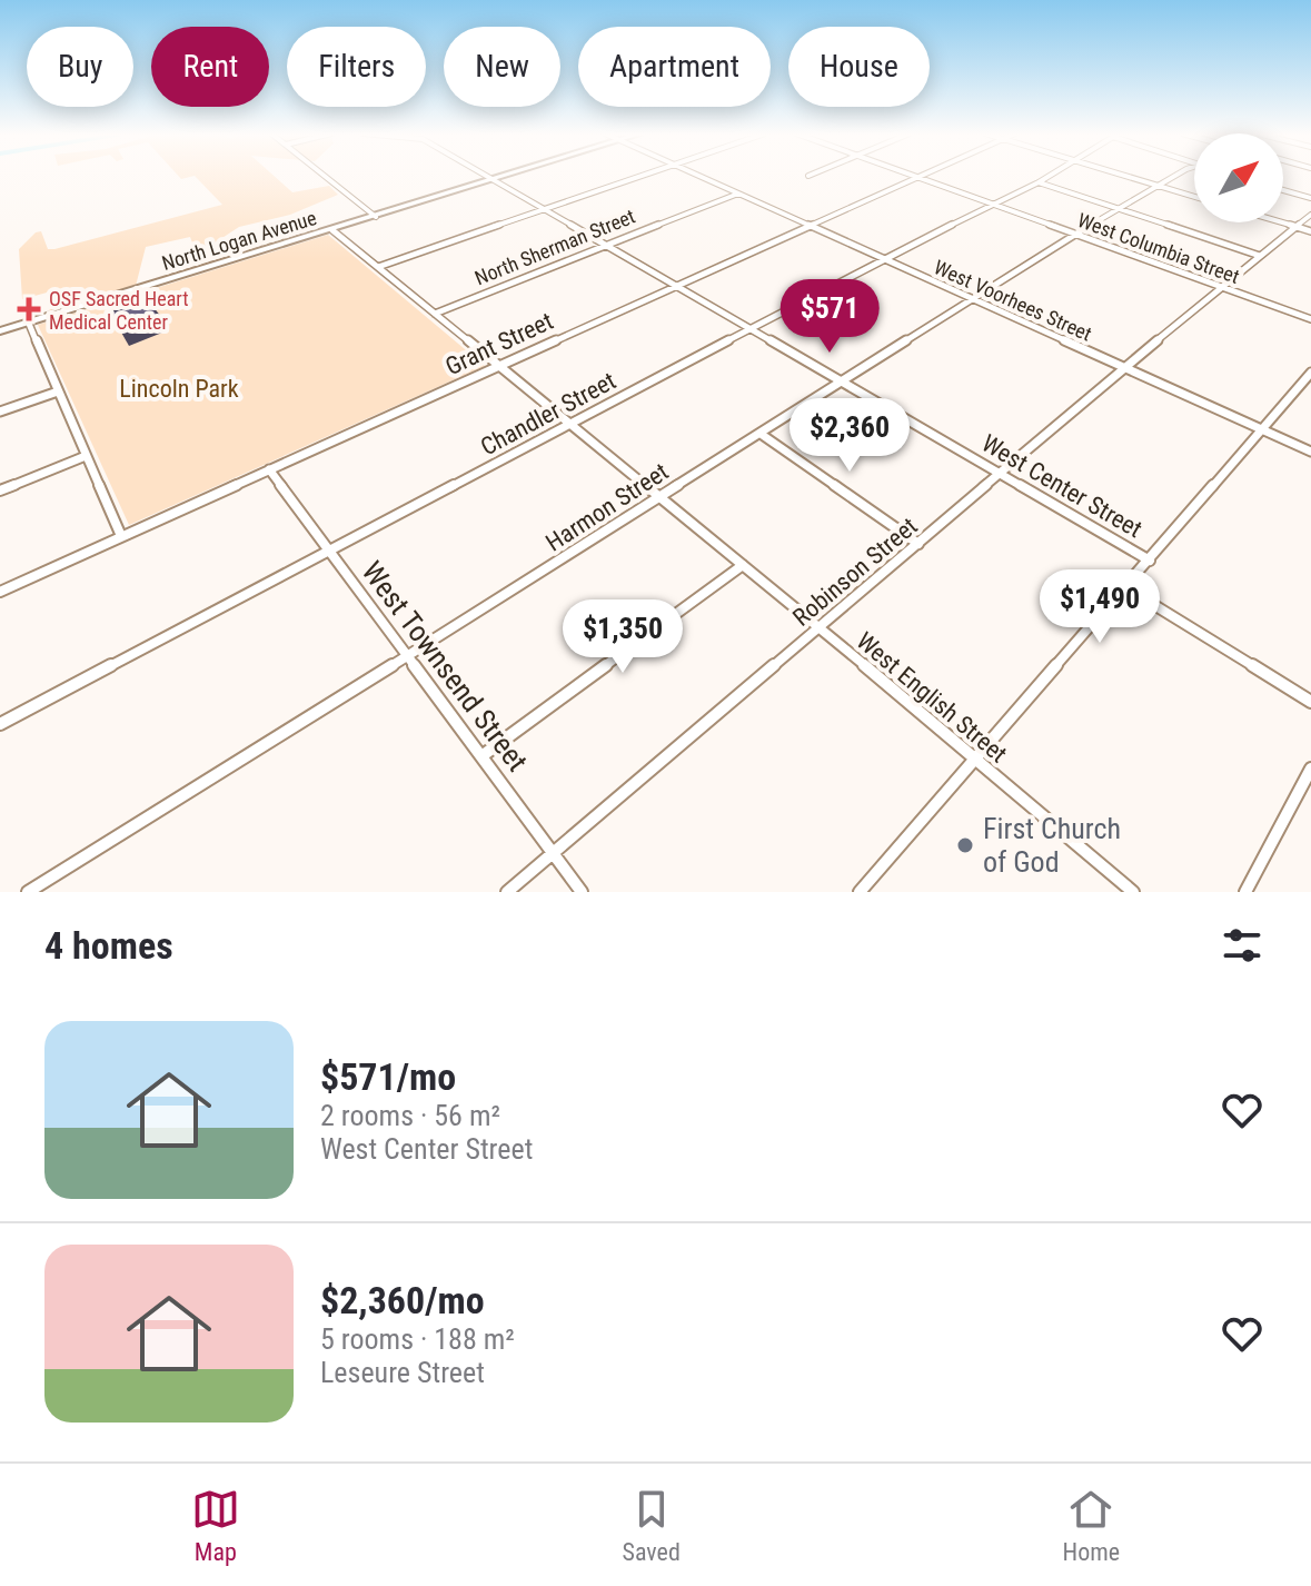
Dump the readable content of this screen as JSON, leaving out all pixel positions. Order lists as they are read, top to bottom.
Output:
{
  "streets": {
    "street": [
      "North Logan Avenue",
      "North Sherman Street",
      "West Columbia Street",
      "West Voorhees Street",
      "Grant Street",
      "Chandler Street",
      "West Center Street",
      "Harmon Street",
      "Robinson Street",
      "West Townsend Street",
      "West English Street"
    ]
  },
  "crossings": [
    ["North Logan Avenue", "West Center Street"],
    ["North Logan Avenue", "West English Street"],
    ["North Sherman Street", "West Voorhees Street"],
    ["North Sherman Street", "West Center Street"],
    ["North Sherman Street", "West English Street"],
    ["West Columbia Street", "Grant Street"],
    ["West Columbia Street", "Chandler Street"],
    ["West Columbia Street", "Harmon Street"],
    ["West Columbia Street", "Robinson Street"],
    ["West Voorhees Street", "Grant Street"],
    ["West Voorhees Street", "Chandler Street"],
    ["West Voorhees Street", "Harmon Street"],
    ["West Voorhees Street", "Robinson Street"],
    ["Grant Street", "West Center Street"],
    ["Grant Street", "West Townsend Street"],
    ["Grant Street", "West English Street"],
    ["Chandler Street", "West Center Street"],
    ["Chandler Street", "West Townsend Street"],
    ["Chandler Street", "West English Street"],
    ["West Center Street", "Harmon Street"],
    ["West Center Street", "Robinson Street"],
    ["Harmon Street", "West Townsend Street"],
    ["Harmon Street", "West English Street"],
    ["Robinson Street", "West Townsend Street"],
    ["Robinson Street", "West English Street"]
  ],
  "parks": ["Lincoln Park"],
  "places": {
    "health": ["OSF Sacred Heart Medical Center"],
    "other": ["First Church of God"]
  },
  "north": "top right",
  "page": {
    "chip": [
      "Buy",
      "Rent",
      "Filters",
      "New",
      "Apartment",
      "House"
    ],
    "price": [
      "$571",
      "$2,360",
      "$1,490",
      "$1,350"
    ],
    "heading": "4 homes",
    "list": [
      {
        "name": "$571/mo",
        "note": "2 rooms · 56 m² · West Center Street"
      },
      {
        "name": "$2,360/mo",
        "note": "5 rooms · 188 m² · Leseure Street"
      }
    ],
    "tabs": ["Map", "Saved", "Home"]
  }
}
